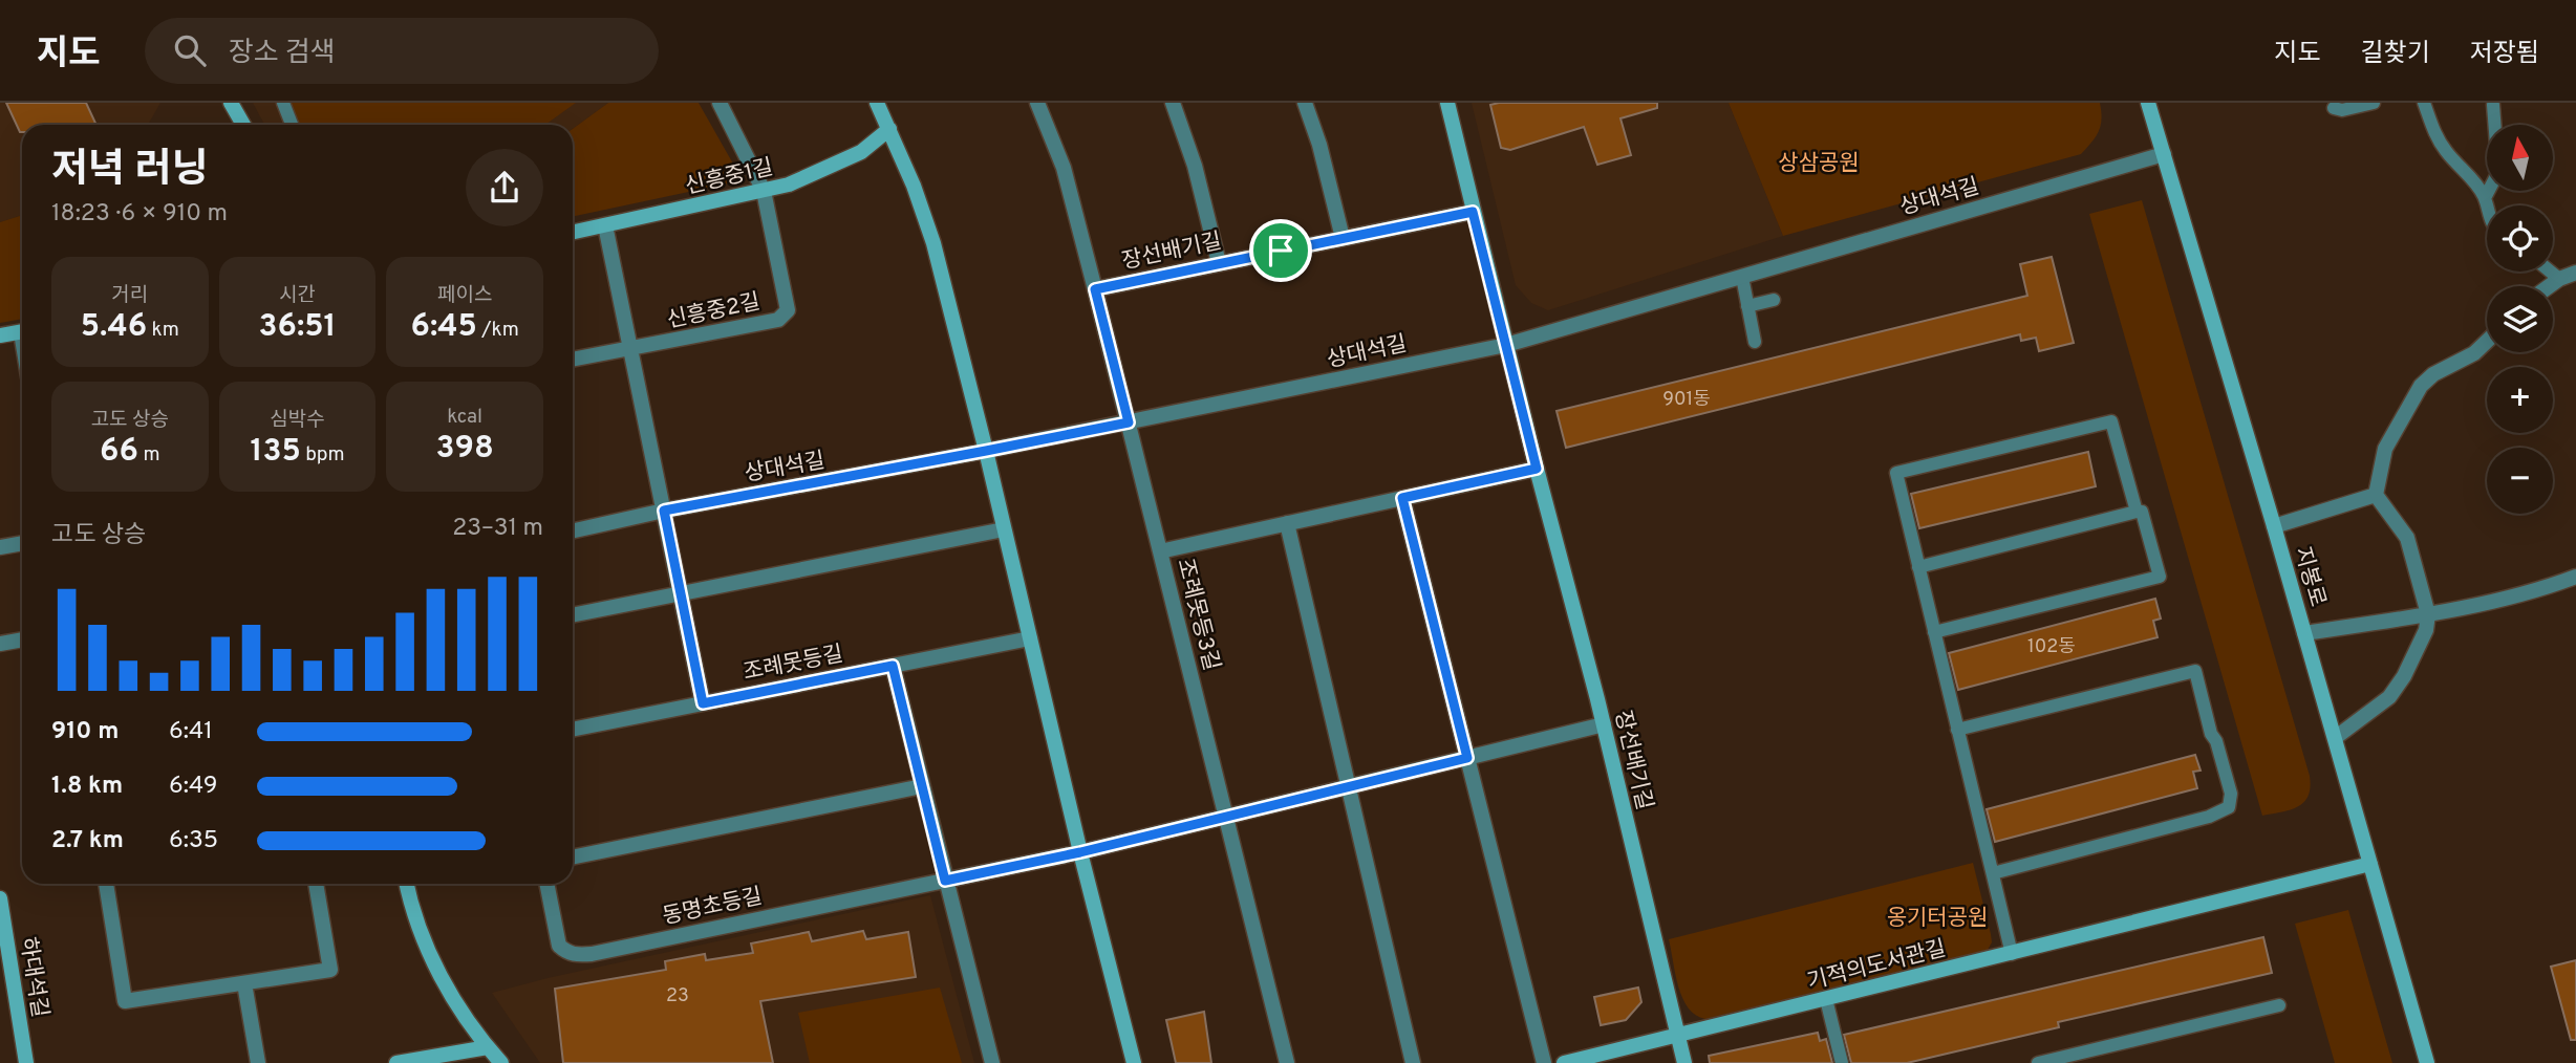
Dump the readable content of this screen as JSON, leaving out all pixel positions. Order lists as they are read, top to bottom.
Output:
{
  "streets": {
    "street": [
      "신흥중1길",
      "상대석길",
      "장선배기길",
      "신흥중2길",
      "지봉로",
      "조례못등3길",
      "조례못등길",
      "동명초등길",
      "기적의도서관길",
      "하대석길"
    ]
  },
  "crossings": [
    ["신흥중1길", "신흥중2길"],
    ["상대석길", "장선배기길"],
    ["상대석길", "지봉로"],
    ["상대석길", "조례못등3길"],
    ["장선배기길", "조례못등3길"],
    ["장선배기길", "기적의도서관길"],
    ["지봉로", "기적의도서관길"]
  ],
  "parks": ["상삼공원", "옹기터공원"],
  "house_numbers": ["901동", "102동", "23"],
  "north": "top",
  "page": {
    "header": "지도",
    "search": "장소 검색",
    "nav": ["지도", "길찾기", "저장됨"],
    "map_buttons": ["+", "−"],
    "heading": ["저녁 러닝", "18:23 · 6 × 910 m"],
    "stats": [
      ["거리", "5.46 km"],
      ["시간", "36:51"],
      ["페이스", "6:45 /km"],
      ["고도 상승", "66 m"],
      ["심박수", "135 bpm"],
      ["kcal", "398"]
    ],
    "chart": ["고도 상승", "23–31 m"],
    "list": [
      {
        "name": "910 m",
        "note": "6:41"
      },
      {
        "name": "1.8 km",
        "note": "6:49"
      },
      {
        "name": "2.7 km",
        "note": "6:35"
      }
    ]
  }
}
